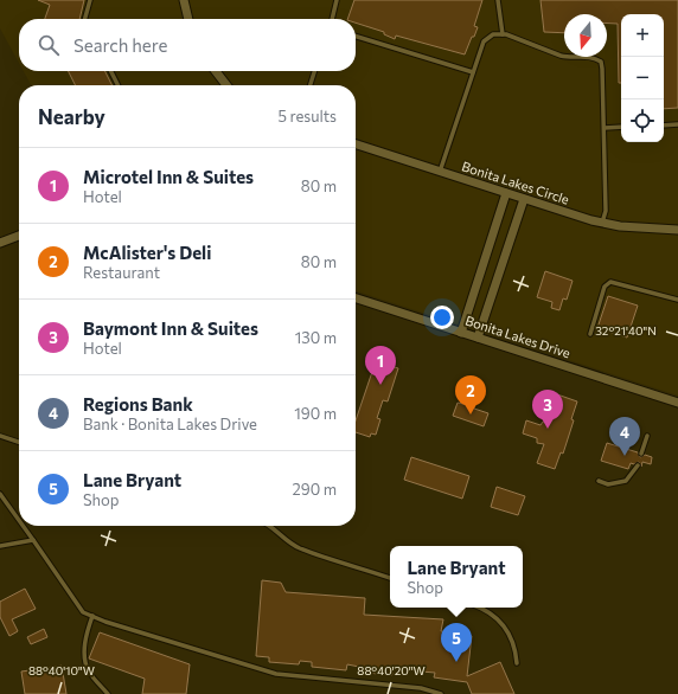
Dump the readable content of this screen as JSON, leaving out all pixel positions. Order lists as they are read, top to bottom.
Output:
{
  "streets": {
    "street": ["Bonita Lakes Circle", "Bonita Lakes Drive"]
  },
  "north": "bottom",
  "page": {
    "map_buttons": ["+", "−"],
    "search": "Search here",
    "heading": ["Nearby", "5 results"],
    "list": [
      {
        "mark": "1",
        "name": "Microtel Inn & Suites",
        "note": "Hotel",
        "value": "80 m"
      },
      {
        "mark": "2",
        "name": "McAlister's Deli",
        "note": "Restaurant",
        "value": "80 m"
      },
      {
        "mark": "3",
        "name": "Baymont Inn & Suites",
        "note": "Hotel",
        "value": "130 m"
      },
      {
        "mark": "4",
        "name": "Regions Bank",
        "note": "Bank · Bonita Lakes Drive",
        "value": "190 m"
      },
      {
        "mark": "5",
        "name": "Lane Bryant",
        "note": "Shop",
        "value": "290 m"
      }
    ],
    "pins": [
      "1",
      "2",
      "3",
      "4",
      "5"
    ],
    "popup": ["Lane Bryant", "Shop"]
  },
  "coordinates": ["32°21'40\"N", "88°40'10\"W", "88°40'20\"W"]
}
